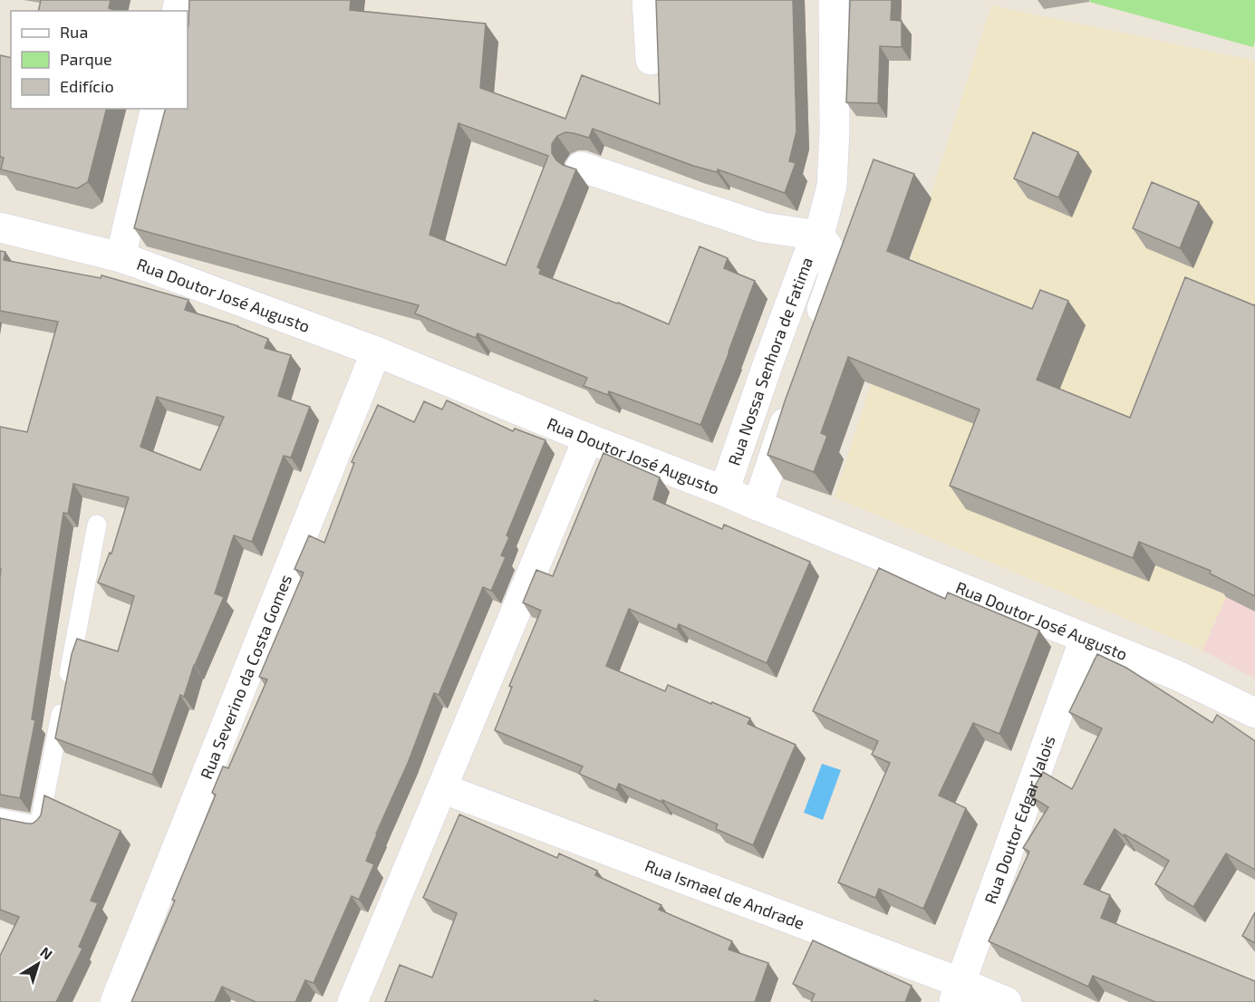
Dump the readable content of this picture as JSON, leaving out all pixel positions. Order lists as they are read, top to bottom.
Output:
{
  "streets": {
    "street": [
      "Rua Doutor José Augusto",
      "Rua Nossa Senhora de Fatima",
      "Rua Severino da Costa Gomes",
      "Rua Doutor Edgar Valois",
      "Rua Ismael de Andrade"
    ]
  },
  "crossings": [
    ["Rua Doutor José Augusto", "Rua Nossa Senhora de Fatima"],
    ["Rua Doutor José Augusto", "Rua Severino da Costa Gomes"],
    ["Rua Doutor José Augusto", "Rua Doutor Edgar Valois"],
    ["Rua Doutor Edgar Valois", "Rua Ismael de Andrade"]
  ],
  "legend": ["Rua", "Parque", "Edifício"],
  "north": "top right"
}
